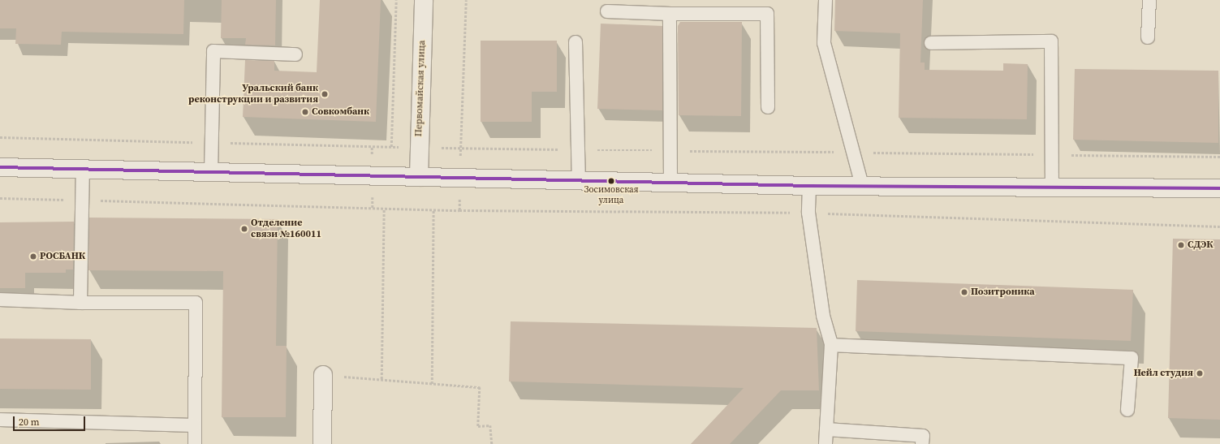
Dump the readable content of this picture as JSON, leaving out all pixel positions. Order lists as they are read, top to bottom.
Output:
{
  "streets": {
    "main road": ["Первомайская улица"]
  },
  "places": [
    "Уральский банк реконструкции и развития",
    "Совкомбанк",
    "Зосимовская улица",
    "Отделение связи №160011",
    "СДЭК",
    "РОСБАНК",
    "Позитроника",
    "Нейл студия"
  ],
  "scale_bar": "20 m"
}
